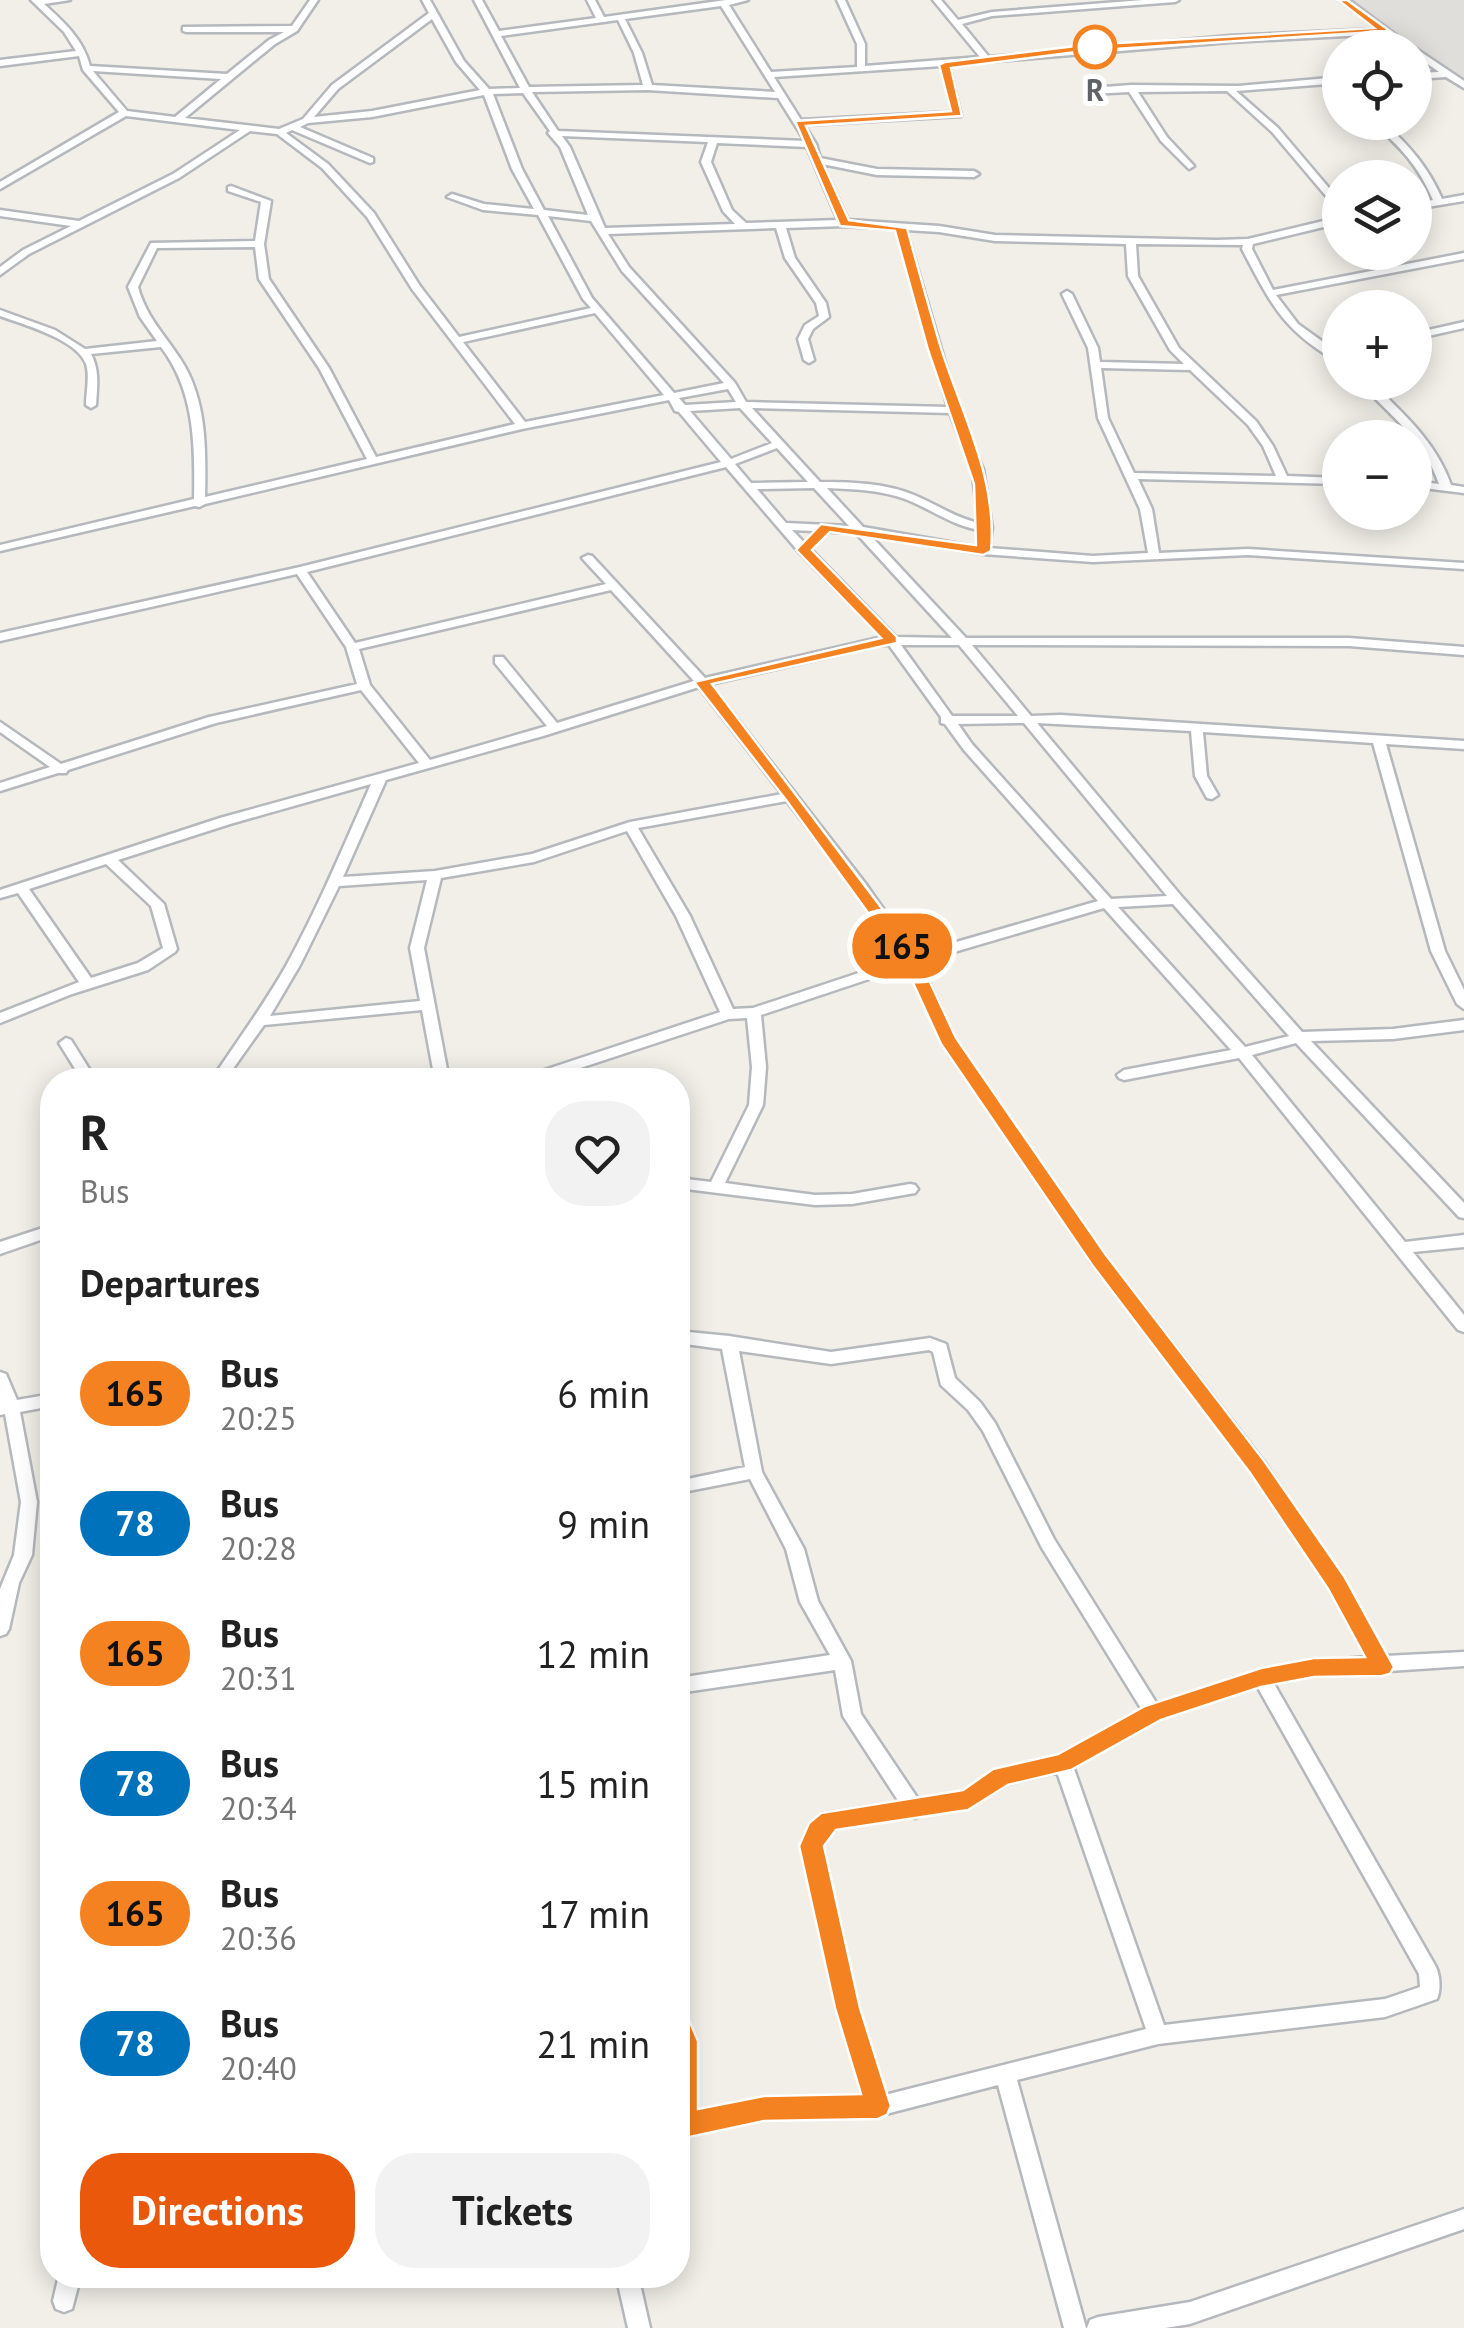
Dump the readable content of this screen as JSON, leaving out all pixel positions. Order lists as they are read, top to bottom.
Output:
{
  "places": ["R"],
  "lines": ["bus line 165"],
  "page": {
    "on_map": "165",
    "map_buttons": ["+", "−"],
    "heading": [
      ["R", "Bus"],
      "Departures"
    ],
    "list": [
      {
        "mark": "165",
        "name": "Bus",
        "note": "20:25",
        "value": "6 min"
      },
      {
        "mark": "78",
        "name": "Bus",
        "note": "20:28",
        "value": "9 min"
      },
      {
        "mark": "165",
        "name": "Bus",
        "note": "20:31",
        "value": "12 min"
      },
      {
        "mark": "78",
        "name": "Bus",
        "note": "20:34",
        "value": "15 min"
      },
      {
        "mark": "165",
        "name": "Bus",
        "note": "20:36",
        "value": "17 min"
      },
      {
        "mark": "78",
        "name": "Bus",
        "note": "20:40",
        "value": "21 min"
      }
    ],
    "buttons": ["Directions", "Tickets"]
  }
}
